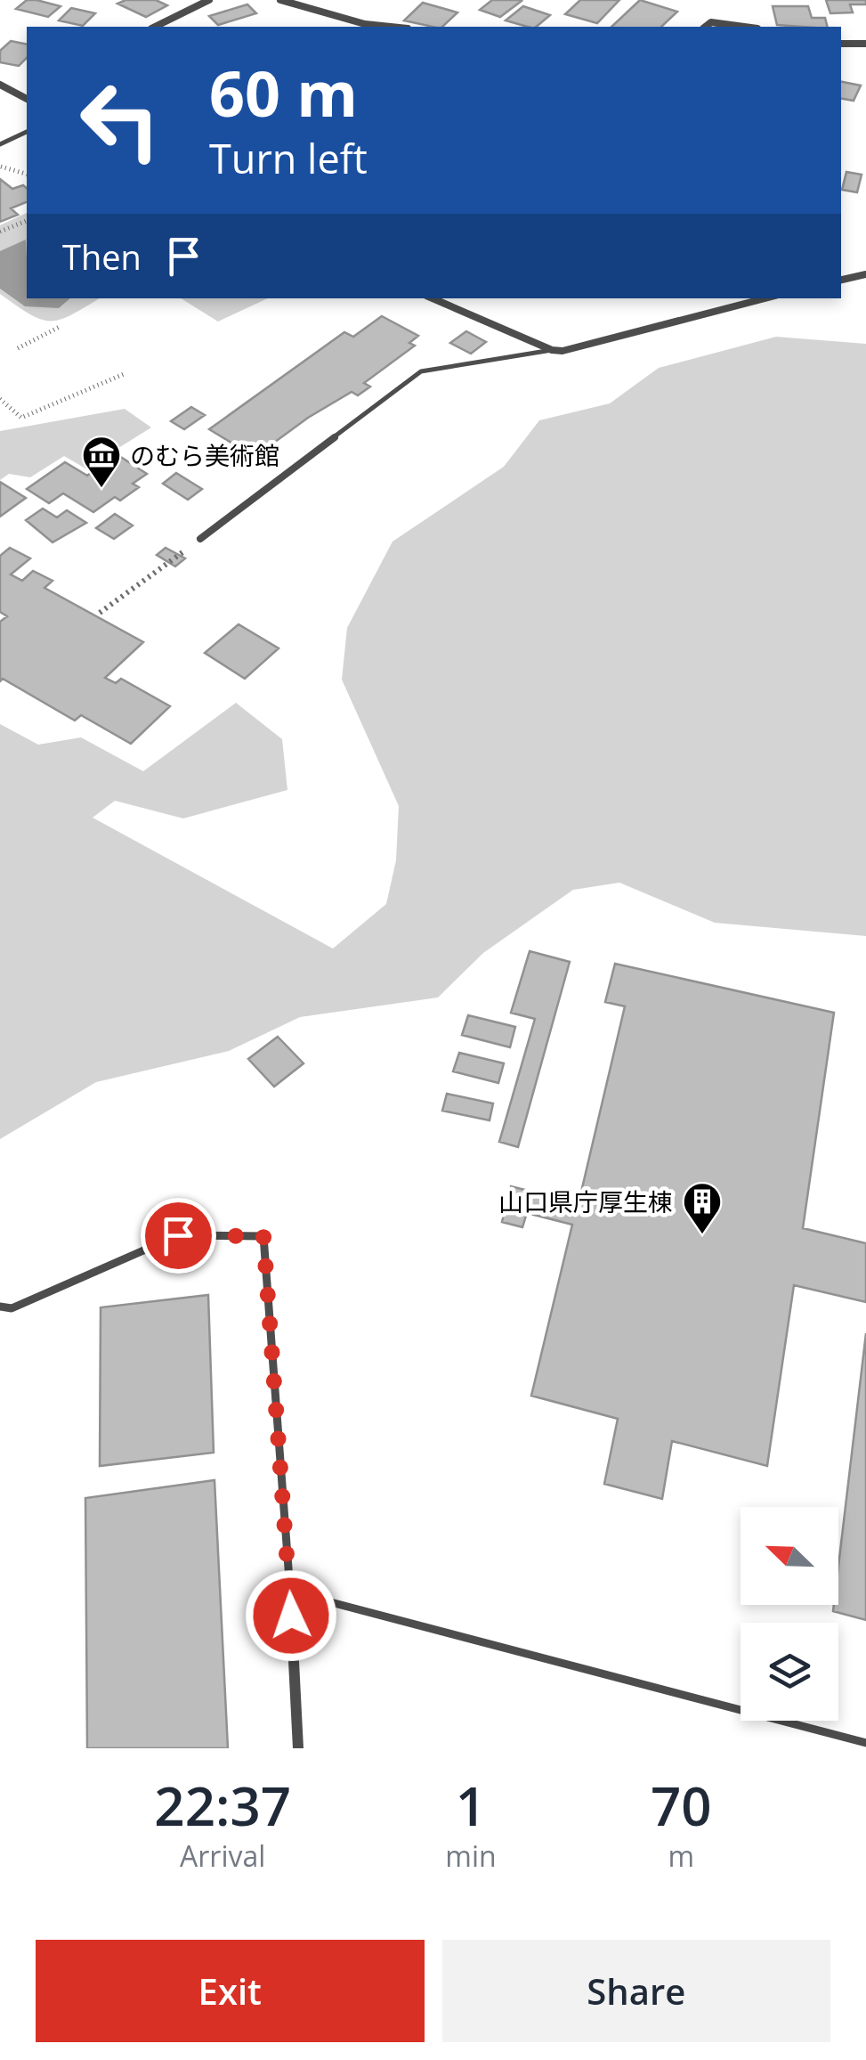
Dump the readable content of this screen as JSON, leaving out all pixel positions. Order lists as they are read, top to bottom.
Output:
{
  "places": {
    "museum": ["のむら美術館"],
    "building": ["山口県庁厚生棟"]
  },
  "north": "top left",
  "page": {
    "turn": ["60 m", "Turn left"],
    "then": "Then",
    "eta": [
      "22:37",
      "Arrival",
      "1",
      "min",
      "70",
      "m"
    ],
    "buttons": ["Exit", "Share"]
  }
}
